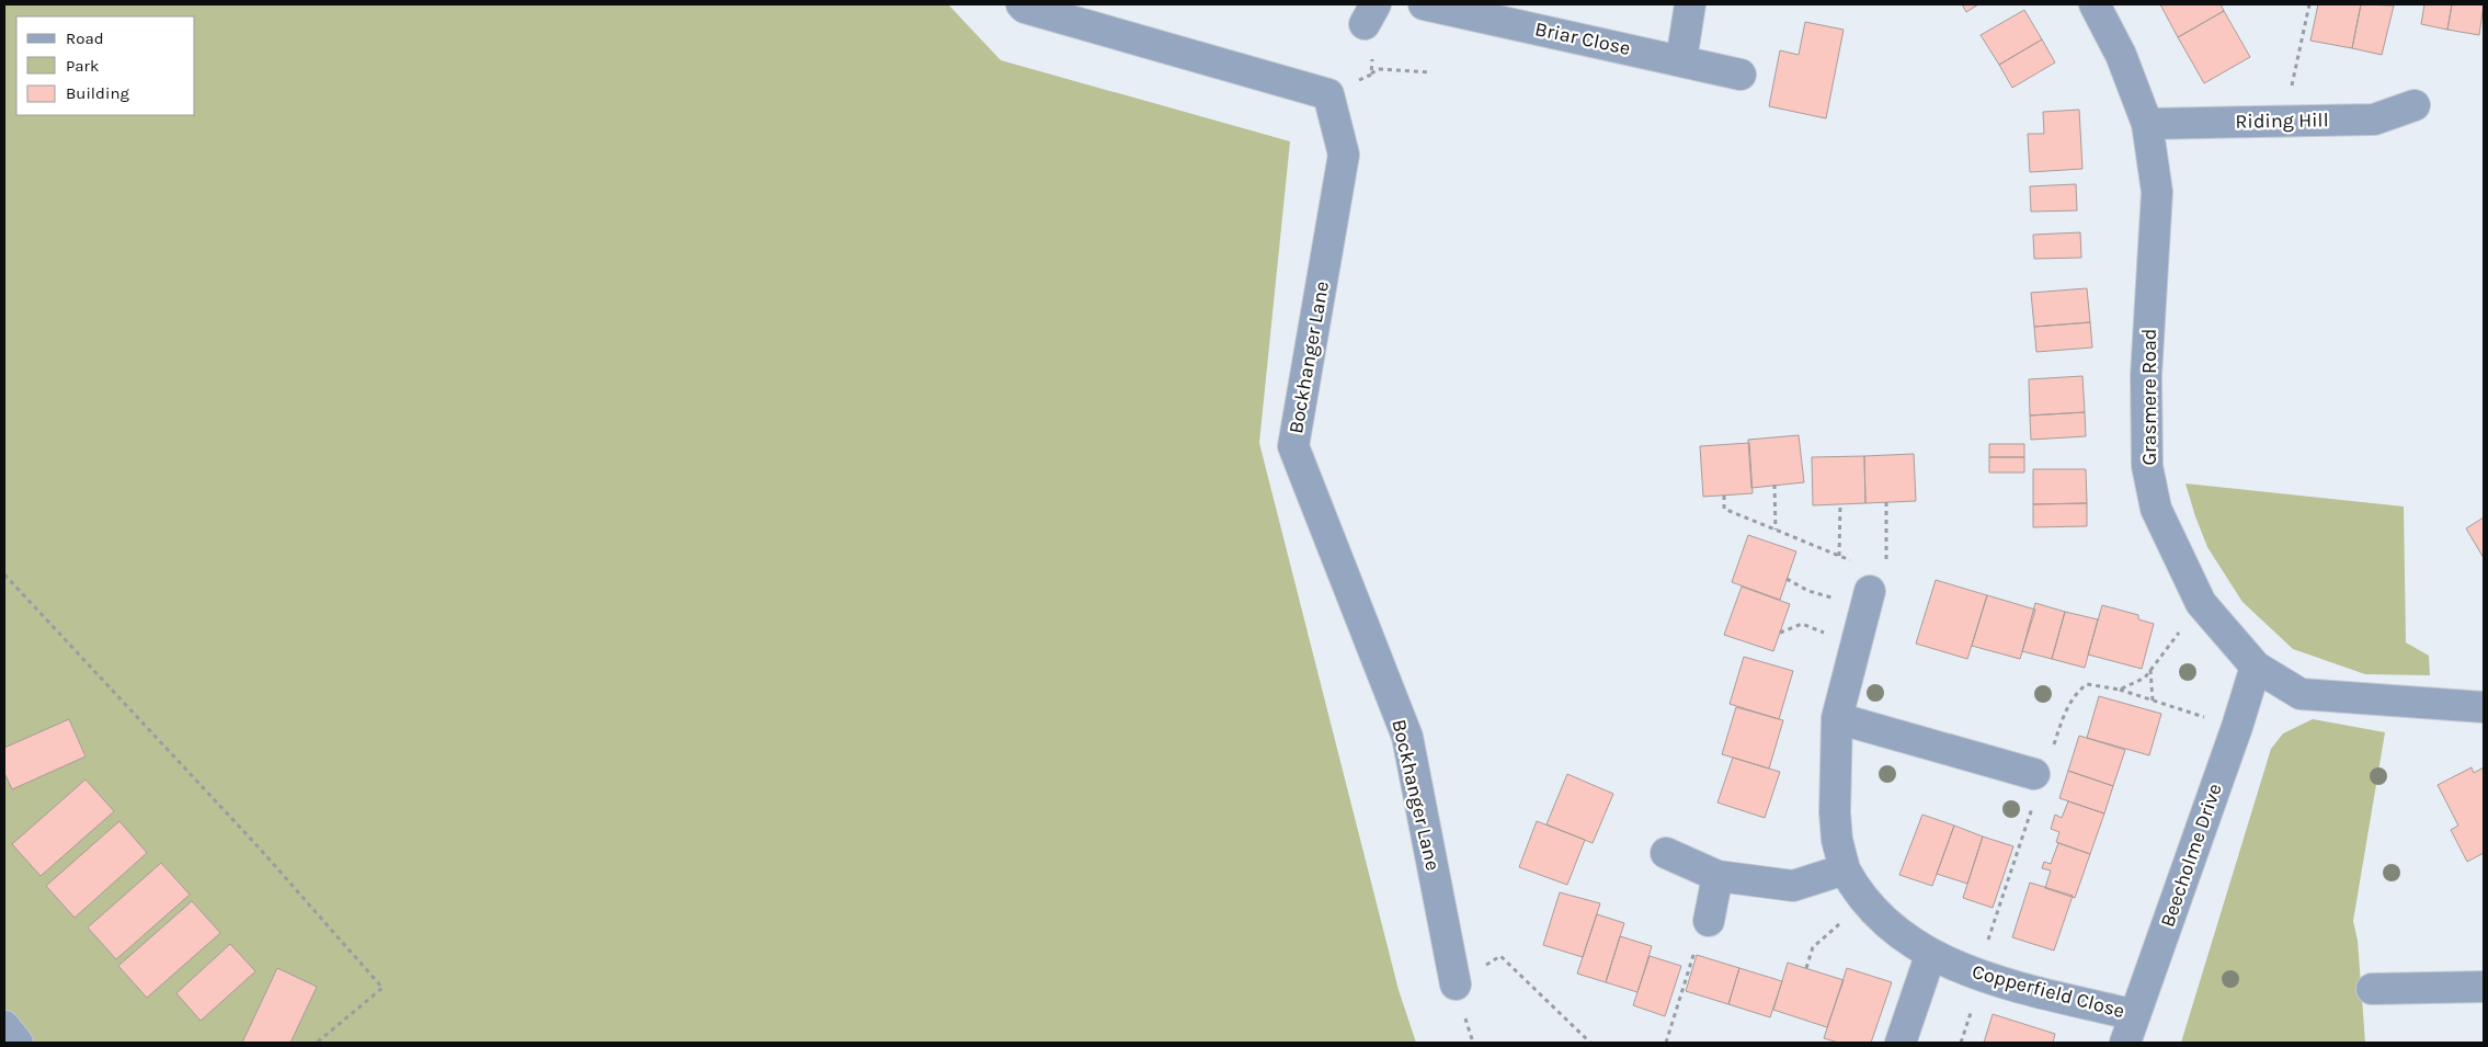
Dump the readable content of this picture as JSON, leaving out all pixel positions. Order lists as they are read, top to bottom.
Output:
{
  "streets": {
    "street": [
      "Briar Close",
      "Riding Hill",
      "Bockhanger Lane",
      "Grasmere Road",
      "Beecholme Drive",
      "Copperfield Close"
    ]
  },
  "crossings": [
    ["Riding Hill", "Grasmere Road"],
    ["Grasmere Road", "Beecholme Drive"],
    ["Beecholme Drive", "Copperfield Close"]
  ],
  "legend": ["Road", "Park", "Building"]
}
